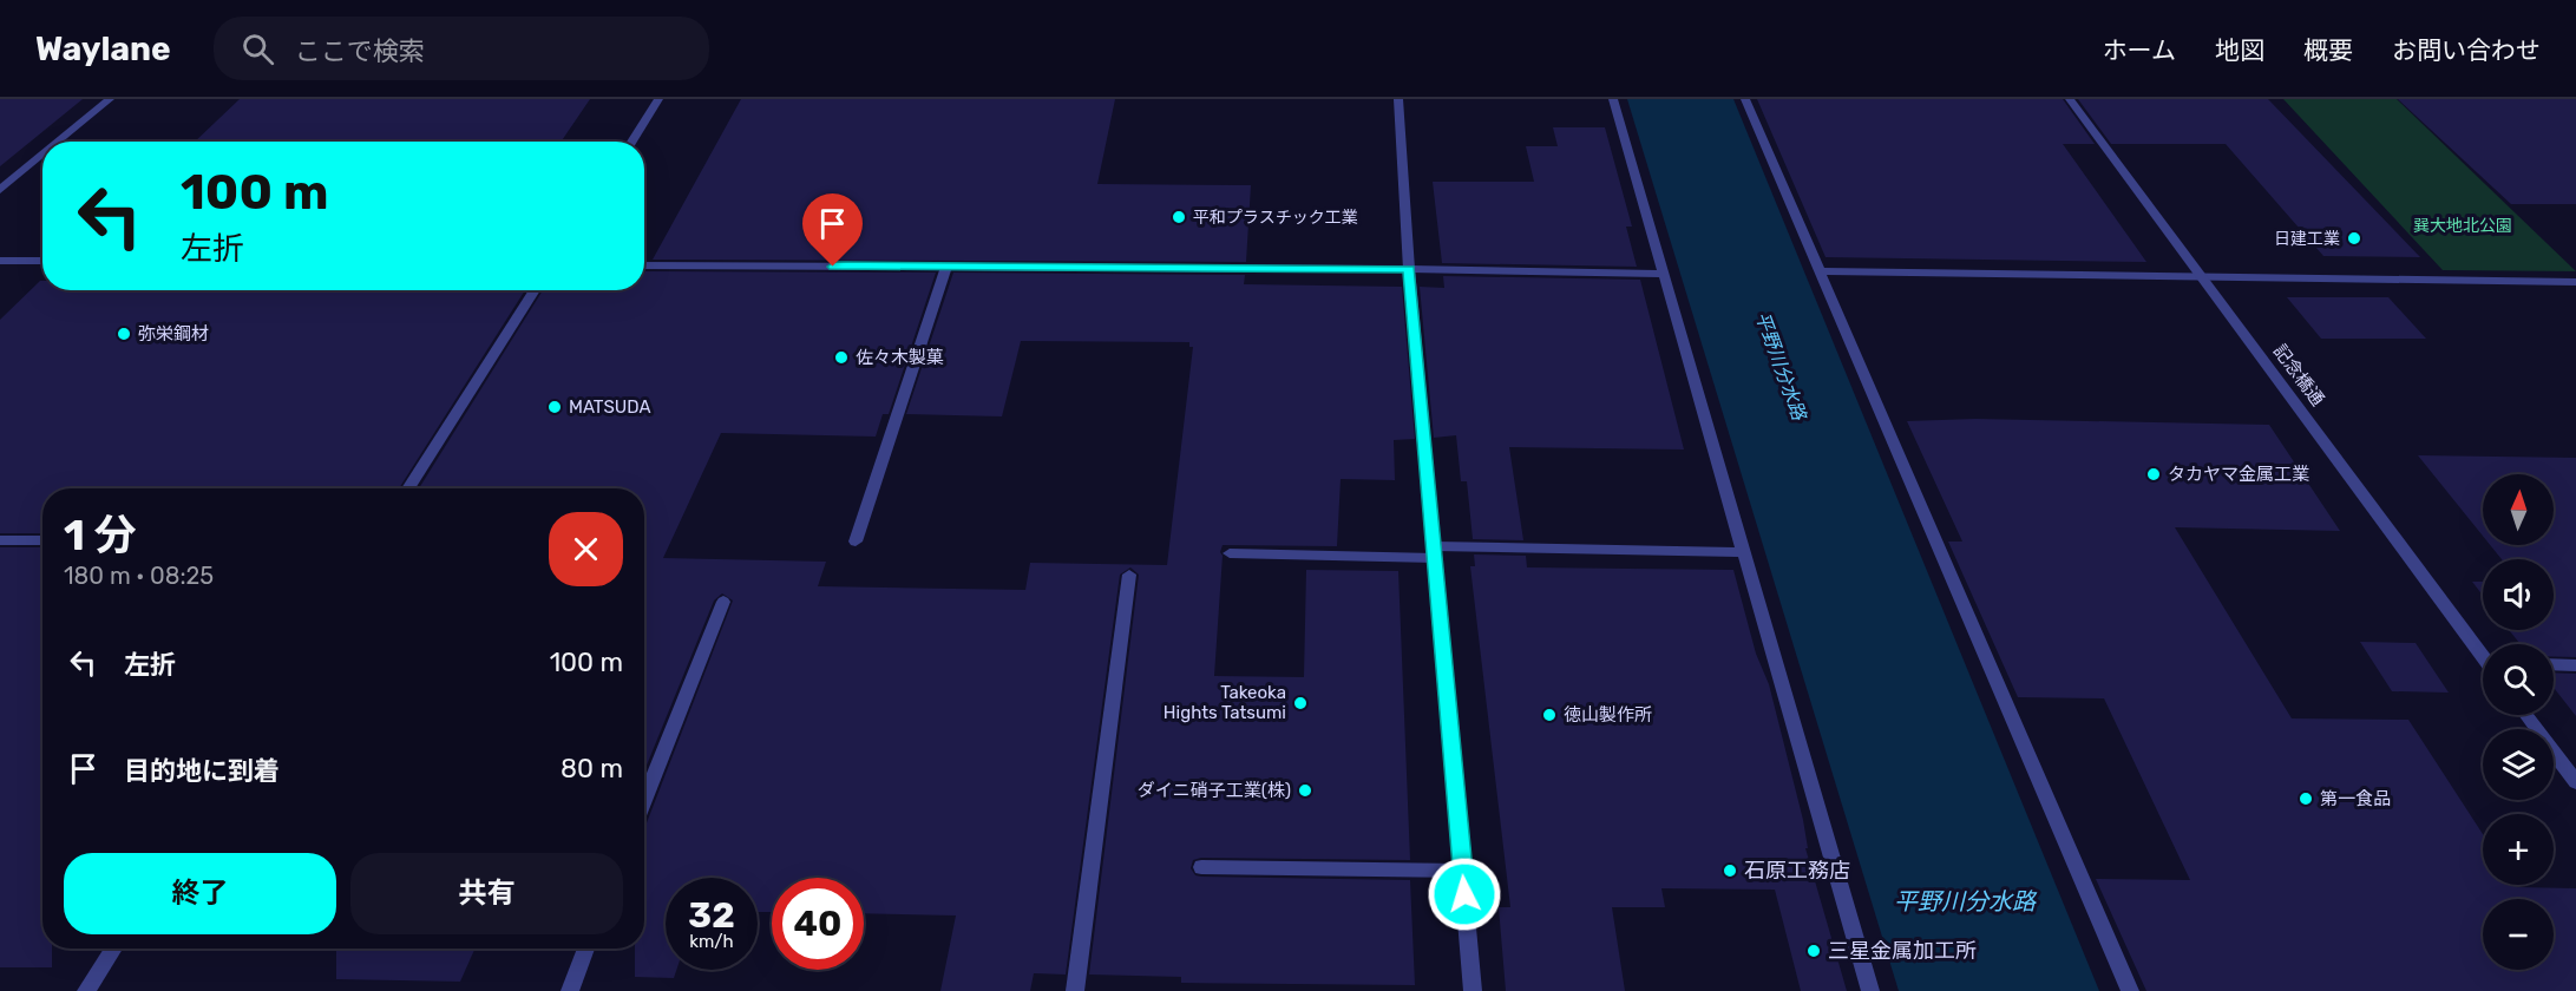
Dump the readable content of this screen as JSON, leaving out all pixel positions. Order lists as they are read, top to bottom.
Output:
{
  "streets": {
    "street": ["記念橋通"]
  },
  "water": ["平野川分水路"],
  "parks": ["巽大地北公園"],
  "places": [
    "平和プラスチック工業",
    "日建工業",
    "弥栄鋼材",
    "佐々木製菓",
    "MATSUDA",
    "タカヤマ金属工業",
    "Takeoka Hights Tatsumi",
    "徳山製作所",
    "ダイニ硝子工業(株)",
    "第一食品",
    "石原工務店",
    "三星金属加工所"
  ],
  "north": "top",
  "page": {
    "header": "Waylane",
    "search": "ここで検索",
    "nav": [
      "ホーム",
      "地図",
      "概要",
      "お問い合わせ"
    ],
    "turn": ["100 m", "左折"],
    "map_buttons": ["+", "−"],
    "heading": ["1 分", "180 m · 08:25"],
    "list": [
      {
        "name": "左折",
        "value": "100 m"
      },
      {
        "name": "目的地に到着",
        "value": "80 m"
      }
    ],
    "buttons": ["終了", "共有"],
    "speed": "32 km/h",
    "limit": "40"
  }
}
